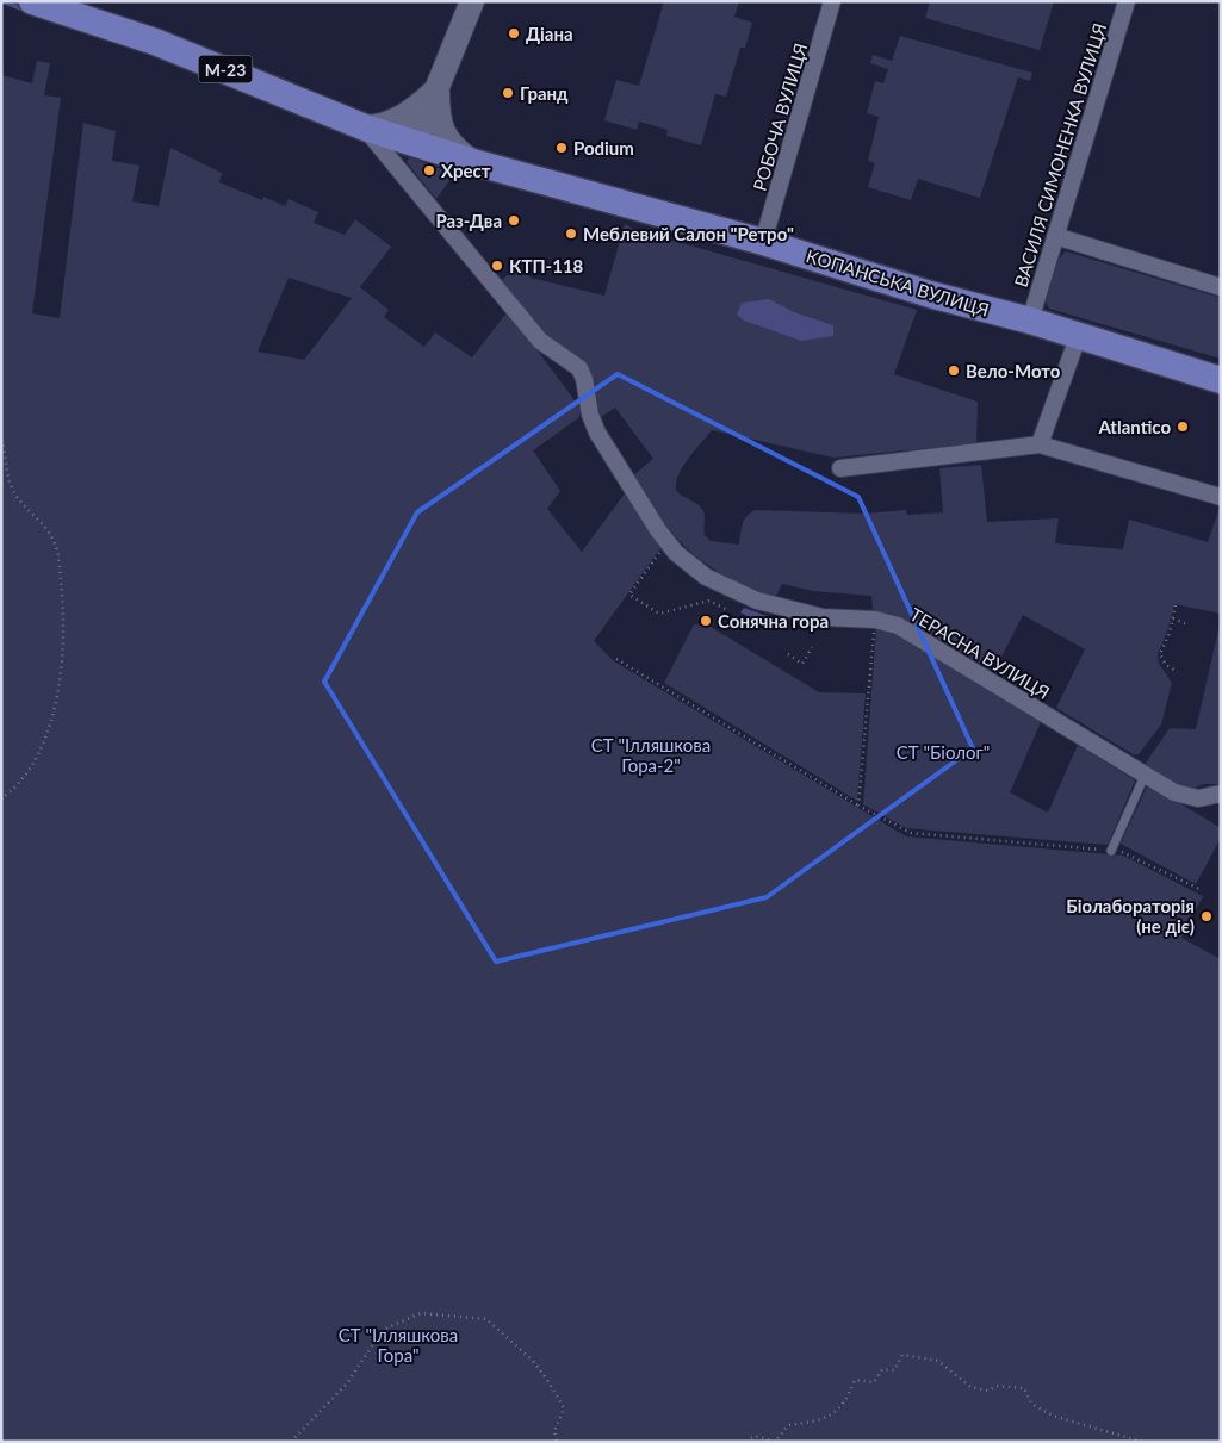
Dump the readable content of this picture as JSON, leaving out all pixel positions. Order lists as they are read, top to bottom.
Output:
{
  "streets": {
    "highway": ["М-23", "КОПАНСЬКА ВУЛИЦЯ"],
    "street": ["РОБОЧА ВУЛИЦЯ", "ВАСИЛЯ СИМОНЕНКА ВУЛИЦЯ", "ТЕРАСНА ВУЛИЦЯ"]
  },
  "crossings": [
    ["РОБОЧА ВУЛИЦЯ", "КОПАНСЬКА ВУЛИЦЯ"],
    ["ВАСИЛЯ СИМОНЕНКА ВУЛИЦЯ", "КОПАНСЬКА ВУЛИЦЯ"],
    ["КОПАНСЬКА ВУЛИЦЯ", "ТЕРАСНА ВУЛИЦЯ"]
  ],
  "parks": ["СТ \"Ілляшкова Гора-2\"", "СТ \"Біолог\"", "СТ \"Ілляшкова Гора\""],
  "places": [
    "Діана",
    "Гранд",
    "Podium",
    "Хрест",
    "Раз-Два",
    "Меблевий Салон \"Ретро\"",
    "КТП-118",
    "Вело-Мото",
    "Atlantico",
    "Сонячна гора",
    "Біолабораторія (не діє)"
  ]
}
